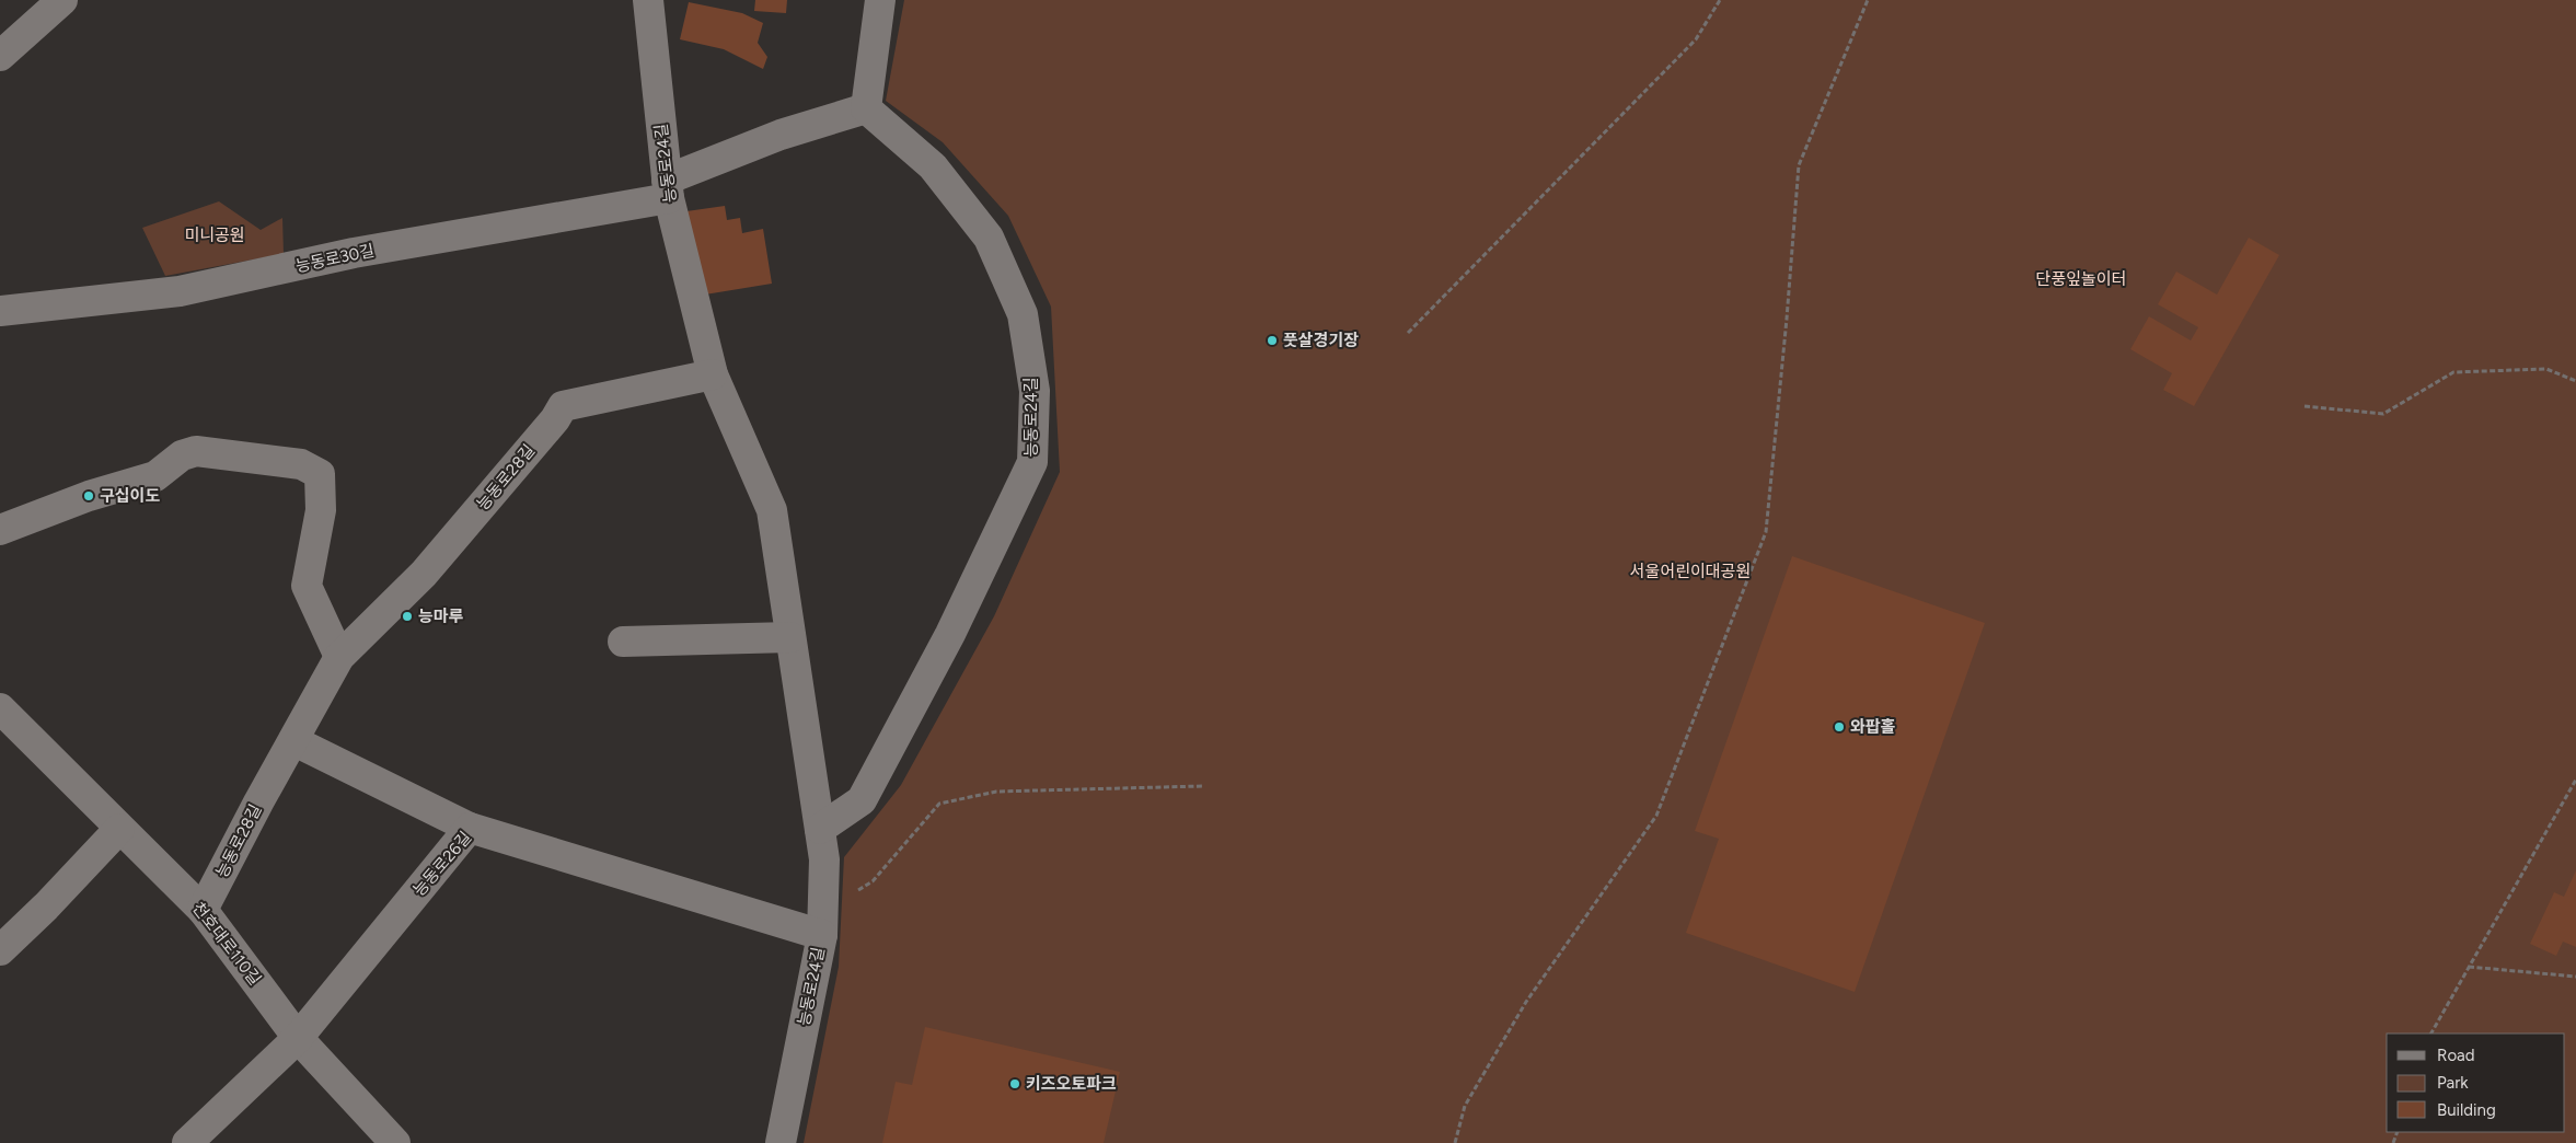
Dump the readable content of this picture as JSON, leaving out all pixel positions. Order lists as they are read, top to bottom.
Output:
{
  "streets": {
    "street": [
      "능동로24길",
      "능동로30길",
      "능동로28길",
      "능동로26길",
      "천호대로110길"
    ]
  },
  "crossings": [
    ["능동로24길", "능동로30길"],
    ["능동로24길", "능동로28길"],
    ["능동로24길", "능동로26길"],
    ["능동로28길", "천호대로110길"],
    ["능동로26길", "천호대로110길"]
  ],
  "parks": ["미니공원", "단풍잎놀이터", "서울어린이대공원"],
  "places": [
    "풋살경기장",
    "구십이도",
    "능마루",
    "와팝홀",
    "키즈오토파크"
  ],
  "legend": ["Road", "Park", "Building"]
}
